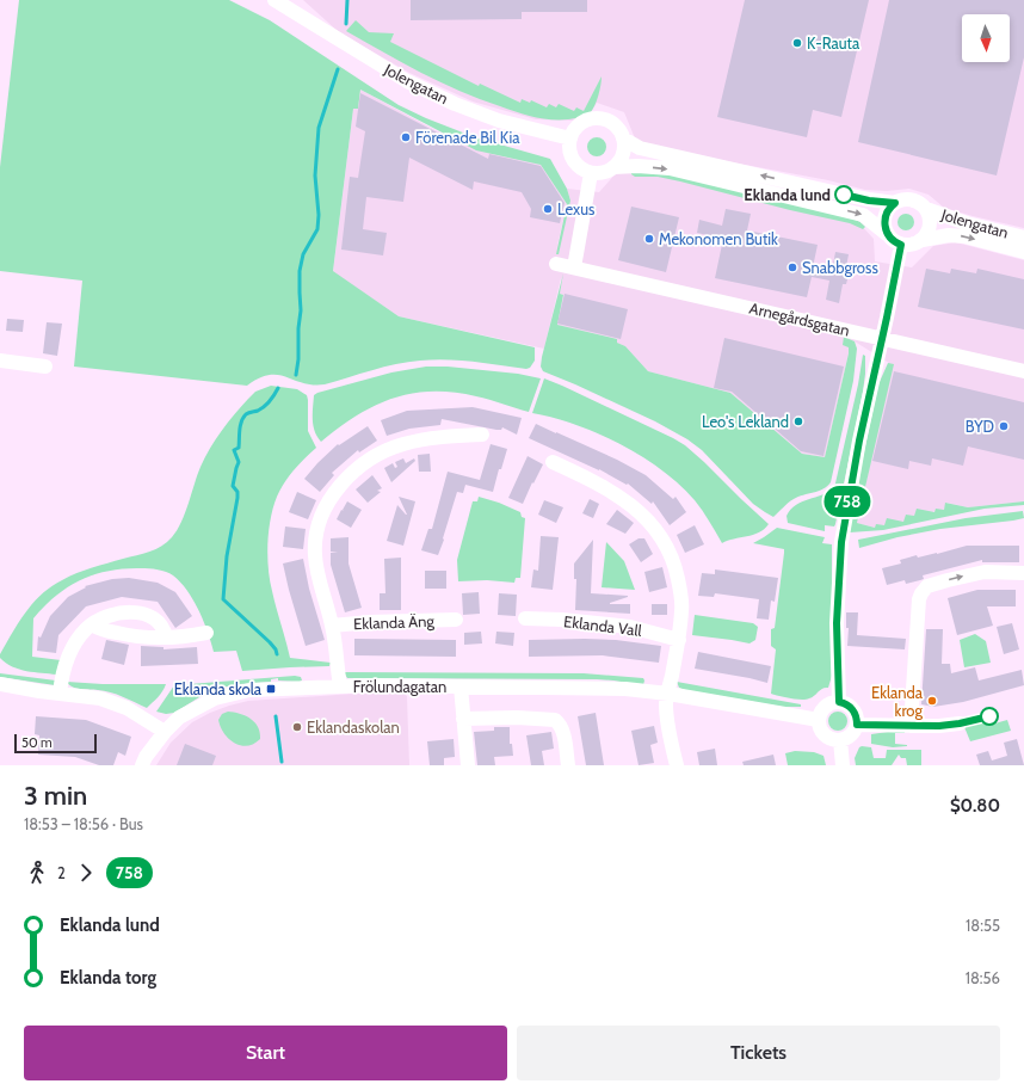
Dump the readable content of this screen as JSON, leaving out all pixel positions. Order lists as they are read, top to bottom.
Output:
{
  "streets": {
    "street": [
      "Jolengatan",
      "Arnegårdsgatan",
      "Eklanda Äng",
      "Eklanda Vall",
      "Frölundagatan"
    ]
  },
  "crossings": [
    ["Eklanda Äng", "Frölundagatan"]
  ],
  "places": {
    "other": [
      "K-Rauta",
      "Förenade Bil Kia",
      "Eklanda lund",
      "Lexus",
      "Mekonomen Butik",
      "Snabbgross",
      "Leo's Lekland",
      "BYD",
      "Eklanda krog",
      "Eklandaskolan"
    ],
    "transit": ["Eklanda skola"]
  },
  "lines": ["bus line 758"],
  "scale_bar": "50 m",
  "north": "bottom",
  "page": {
    "on_map": "758",
    "scale": "50 m",
    "heading": ["3 min", "18:53 – 18:56 · Bus", "$0.80"],
    "legs": ["2", "758"],
    "list": [
      {
        "name": "Eklanda lund",
        "value": "18:55"
      },
      {
        "name": "Eklanda torg",
        "value": "18:56"
      }
    ],
    "buttons": ["Start", "Tickets"]
  }
}
